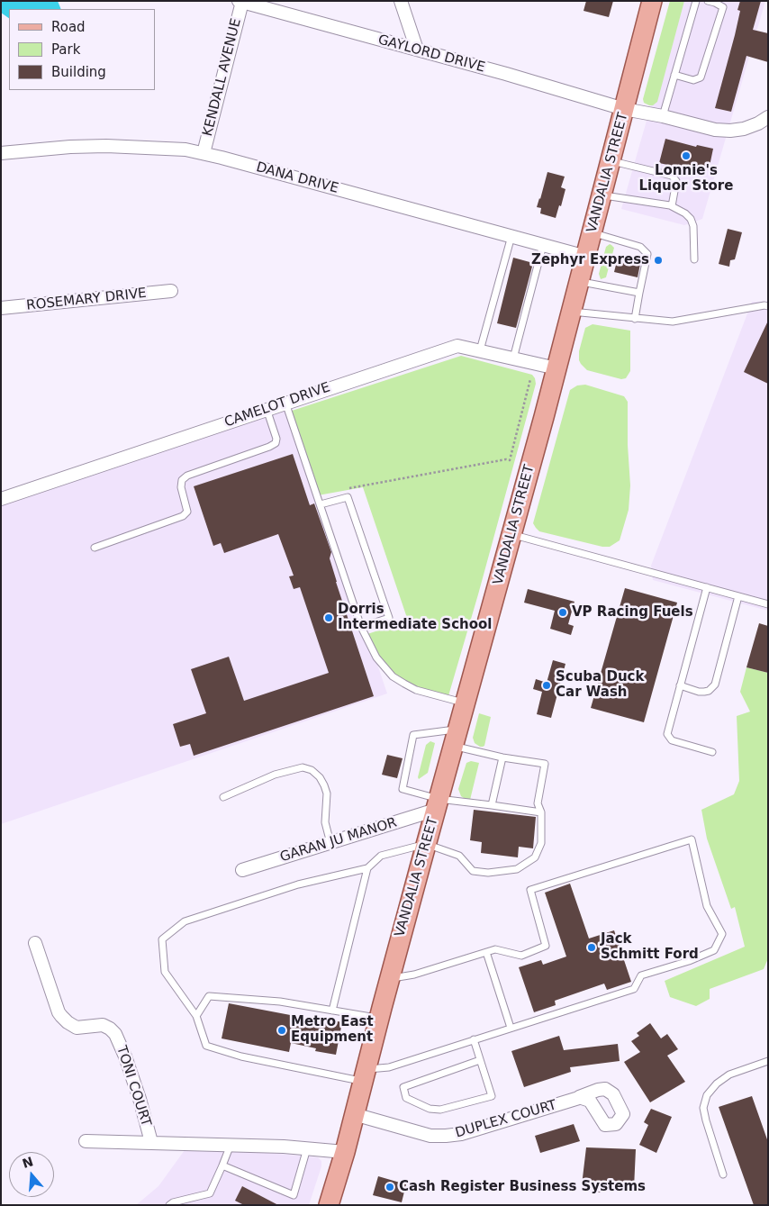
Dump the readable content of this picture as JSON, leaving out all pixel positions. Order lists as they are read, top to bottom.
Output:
{
  "streets": {
    "main road": ["VANDALIA STREET"],
    "street": [
      "GAYLORD DRIVE",
      "KENDALL AVENUE",
      "DANA DRIVE",
      "ROSEMARY DRIVE",
      "CAMELOT DRIVE",
      "GARAN JU MANOR",
      "TONI COURT",
      "DUPLEX COURT"
    ]
  },
  "crossings": [
    ["GAYLORD DRIVE", "KENDALL AVENUE"],
    ["GAYLORD DRIVE", "VANDALIA STREET"],
    ["KENDALL AVENUE", "DANA DRIVE"],
    ["VANDALIA STREET", "DANA DRIVE"],
    ["VANDALIA STREET", "CAMELOT DRIVE"],
    ["VANDALIA STREET", "GARAN JU MANOR"],
    ["VANDALIA STREET", "TONI COURT"],
    ["VANDALIA STREET", "DUPLEX COURT"]
  ],
  "places": [
    "Lonnie's Liquor Store",
    "Zephyr Express",
    "VP Racing Fuels",
    "Dorris Intermediate School",
    "Scuba Duck Car Wash",
    "Jack Schmitt Ford",
    "Metro East Equipment",
    "Cash Register Business Systems"
  ],
  "legend": ["Road", "Park", "Building"],
  "north": "top"
}
